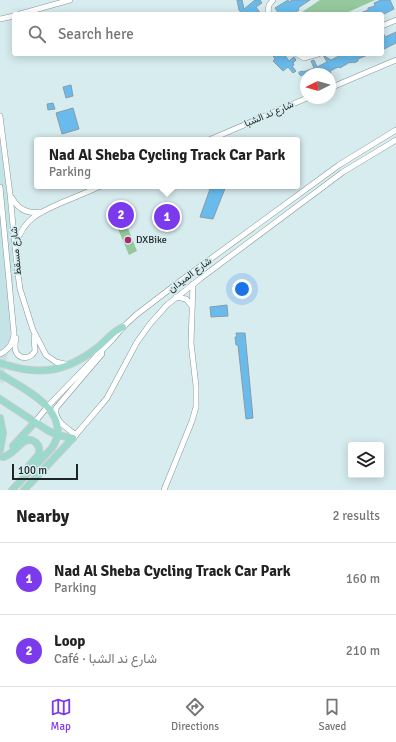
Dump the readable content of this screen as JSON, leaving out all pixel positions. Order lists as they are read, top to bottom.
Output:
{
  "streets": {
    "main road": ["شارع الميدان"],
    "street": ["شارع ند الشبا", "شارع مسقط"]
  },
  "places": ["DXBike"],
  "scale_bar": "100 m",
  "north": "left",
  "page": {
    "search": "Search here",
    "popup": ["Nad Al Sheba Cycling Track Car Park", "Parking"],
    "pins": ["2", "1"],
    "scale": "100 m",
    "heading": ["Nearby", "2 results"],
    "list": [
      {
        "mark": "1",
        "name": "Nad Al Sheba Cycling Track Car Park",
        "note": "Parking",
        "value": "160 m"
      },
      {
        "mark": "2",
        "name": "Loop",
        "note": "Café · شارع ند الشبا",
        "value": "210 m"
      }
    ],
    "nav": ["Map", "Directions", "Saved"]
  }
}
